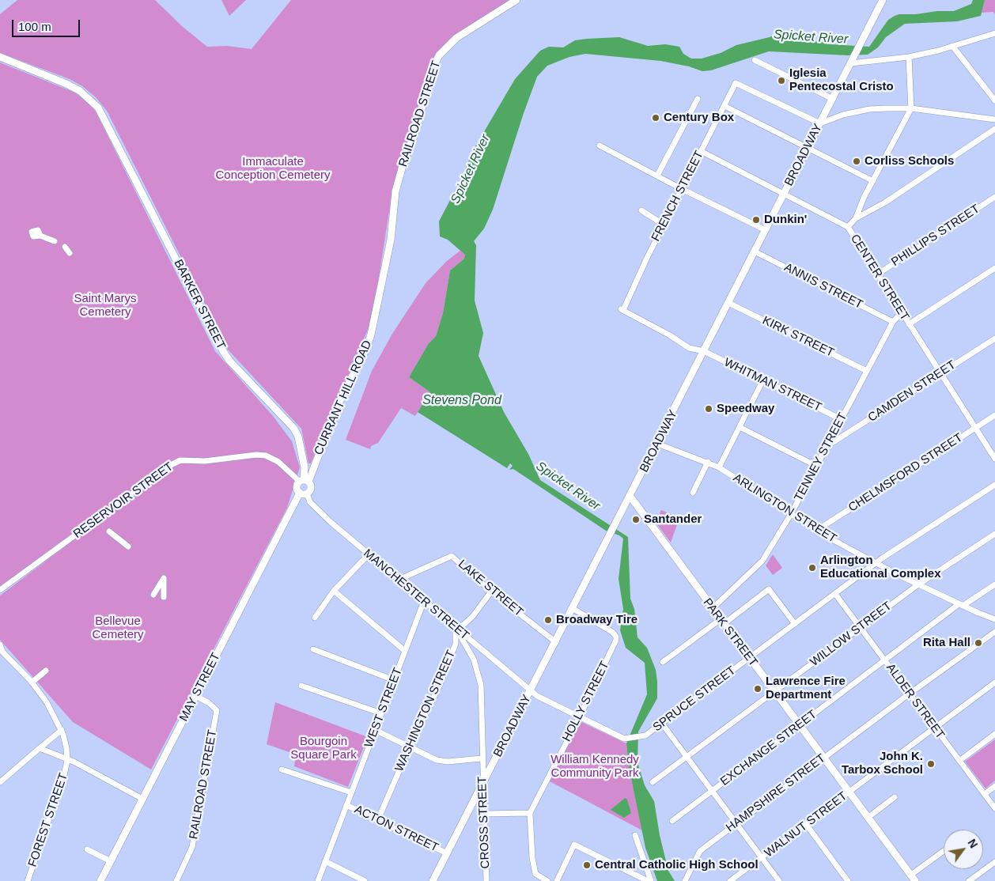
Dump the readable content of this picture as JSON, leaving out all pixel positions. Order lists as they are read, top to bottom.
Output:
{
  "streets": {
    "main road": [
      "RAILROAD STREET",
      "BROADWAY",
      "BARKER STREET",
      "CURRANT HILL ROAD",
      "PARK STREET",
      "MAY STREET"
    ],
    "street": [
      "FRENCH STREET",
      "PHILLIPS STREET",
      "CENTER STREET",
      "ANNIS STREET",
      "KIRK STREET",
      "WHITMAN STREET",
      "CAMDEN STREET",
      "TENNEY STREET",
      "CHELMSFORD STREET",
      "RESERVOIR STREET",
      "ARLINGTON STREET",
      "LAKE STREET",
      "MANCHESTER STREET",
      "WILLOW STREET",
      "SPRUCE STREET",
      "HOLLY STREET",
      "ALDER STREET",
      "WEST STREET",
      "WASHINGTON STREET",
      "EXCHANGE STREET",
      "HAMPSHIRE STREET",
      "FOREST STREET",
      "CROSS STREET",
      "WALNUT STREET",
      "ACTON STREET"
    ]
  },
  "crossings": [
    ["RAILROAD STREET", "CURRANT HILL ROAD"],
    ["RAILROAD STREET", "MAY STREET"],
    ["BROADWAY", "FRENCH STREET"],
    ["BROADWAY", "CENTER STREET"],
    ["BROADWAY", "ANNIS STREET"],
    ["BROADWAY", "KIRK STREET"],
    ["BROADWAY", "WHITMAN STREET"],
    ["BROADWAY", "ARLINGTON STREET"],
    ["BROADWAY", "LAKE STREET"],
    ["BROADWAY", "MANCHESTER STREET"],
    ["BROADWAY", "PARK STREET"],
    ["BROADWAY", "HOLLY STREET"],
    ["BROADWAY", "CROSS STREET"],
    ["BROADWAY", "ACTON STREET"],
    ["FRENCH STREET", "CENTER STREET"],
    ["FRENCH STREET", "WHITMAN STREET"],
    ["PHILLIPS STREET", "CENTER STREET"],
    ["CENTER STREET", "CAMDEN STREET"],
    ["CENTER STREET", "TENNEY STREET"],
    ["CENTER STREET", "CHELMSFORD STREET"],
    ["ANNIS STREET", "TENNEY STREET"],
    ["BARKER STREET", "CURRANT HILL ROAD"],
    ["BARKER STREET", "RESERVOIR STREET"],
    ["KIRK STREET", "TENNEY STREET"],
    ["WHITMAN STREET", "TENNEY STREET"],
    ["CAMDEN STREET", "TENNEY STREET"],
    ["CURRANT HILL ROAD", "RESERVOIR STREET"],
    ["TENNEY STREET", "ARLINGTON STREET"],
    ["TENNEY STREET", "PARK STREET"],
    ["CHELMSFORD STREET", "ARLINGTON STREET"],
    ["ARLINGTON STREET", "WILLOW STREET"],
    ["ARLINGTON STREET", "SPRUCE STREET"],
    ["ARLINGTON STREET", "EXCHANGE STREET"],
    ["LAKE STREET", "MANCHESTER STREET"],
    ["MANCHESTER STREET", "MAY STREET"],
    ["MANCHESTER STREET", "SPRUCE STREET"],
    ["MANCHESTER STREET", "HOLLY STREET"],
    ["MANCHESTER STREET", "WEST STREET"],
    ["MANCHESTER STREET", "WASHINGTON STREET"],
    ["MANCHESTER STREET", "CROSS STREET"],
    ["PARK STREET", "WILLOW STREET"],
    ["PARK STREET", "SPRUCE STREET"],
    ["PARK STREET", "EXCHANGE STREET"],
    ["PARK STREET", "HAMPSHIRE STREET"],
    ["PARK STREET", "WALNUT STREET"],
    ["WILLOW STREET", "ALDER STREET"],
    ["SPRUCE STREET", "ALDER STREET"],
    ["ALDER STREET", "EXCHANGE STREET"],
    ["ALDER STREET", "HAMPSHIRE STREET"],
    ["ALDER STREET", "WALNUT STREET"],
    ["WEST STREET", "ACTON STREET"],
    ["WASHINGTON STREET", "CROSS STREET"],
    ["WASHINGTON STREET", "ACTON STREET"]
  ],
  "water": ["Spicket River", "Stevens Pond"],
  "parks": [
    "Immaculate Conception Cemetery",
    "Saint Marys Cemetery",
    "Bellevue Cemetery",
    "Bourgoin Square Park",
    "William Kennedy Community Park"
  ],
  "places": [
    "Iglesia Pentecostal Cristo",
    "Century Box",
    "Corliss Schools",
    "Dunkin'",
    "Speedway",
    "Santander",
    "Arlington Educational Complex",
    "Broadway Tire",
    "Rita Hall",
    "Lawrence Fire Department",
    "John K. Tarbox School",
    "Central Catholic High School"
  ],
  "scale_bar": "100 m",
  "north": "top right"
}
